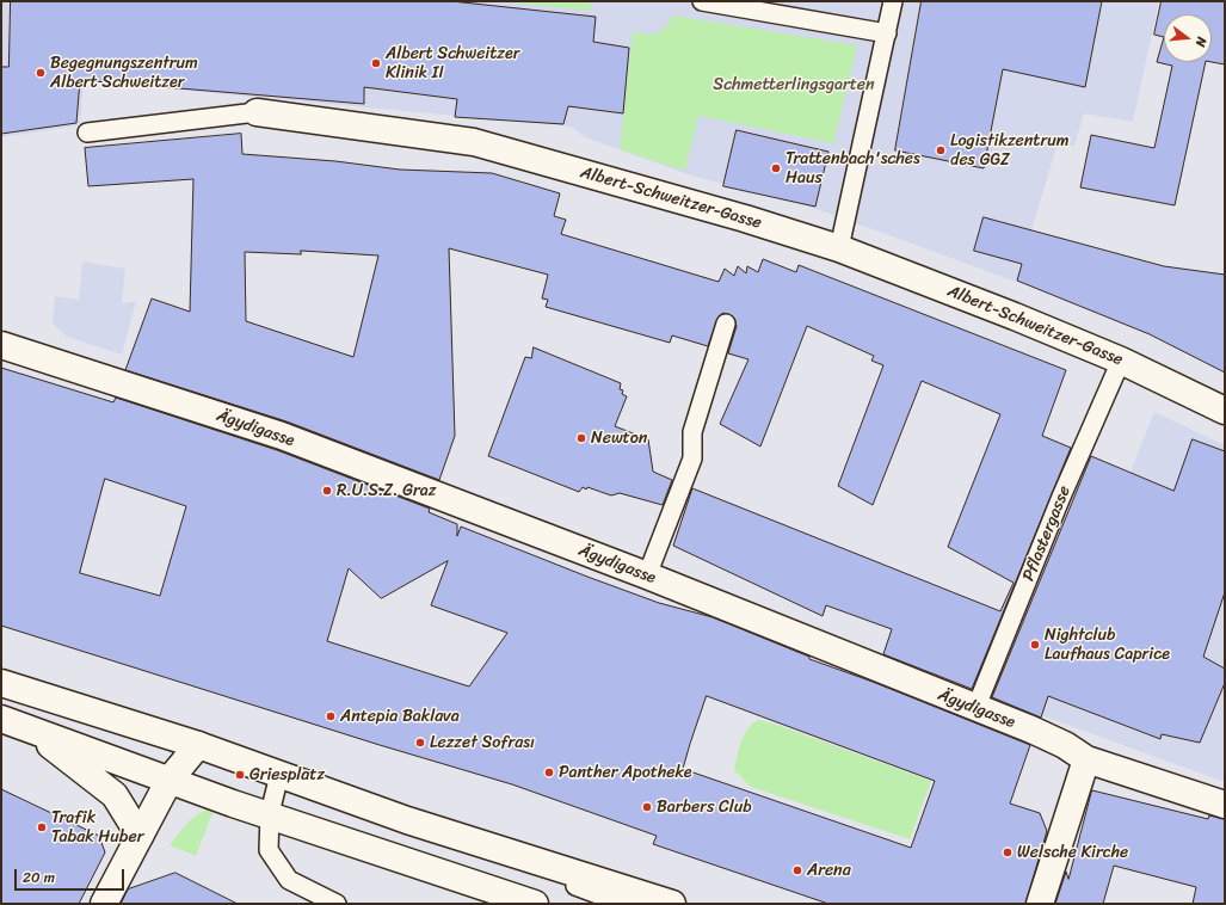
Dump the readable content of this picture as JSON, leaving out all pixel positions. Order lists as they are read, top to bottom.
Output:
{
  "streets": {
    "street": ["Albert-Schweitzer-Gasse", "Ägydigasse"],
    "lane": ["Pflastergasse"]
  },
  "crossings": [
    ["Albert-Schweitzer-Gasse", "Pflastergasse"],
    ["Ägydigasse", "Pflastergasse"]
  ],
  "parks": ["Schmetterlingsgarten"],
  "places": [
    "Albert Schweitzer Klinik II",
    "Begegnungszentrum Albert Schweitzer",
    "Logistikzentrum des GGZ",
    "Trattenbach'sches Haus",
    "Newton",
    "R.U.S.Z. Graz",
    "Nightclub Laufhaus Caprice",
    "Antepia Baklava",
    "Lezzet Sofrası",
    "Panther Apotheke",
    "Griesplatz",
    "Barbers Club",
    "Trafik Tabak Huber",
    "Welsche Kirche",
    "Arena"
  ],
  "scale_bar": "20 m",
  "north": "right"
}
